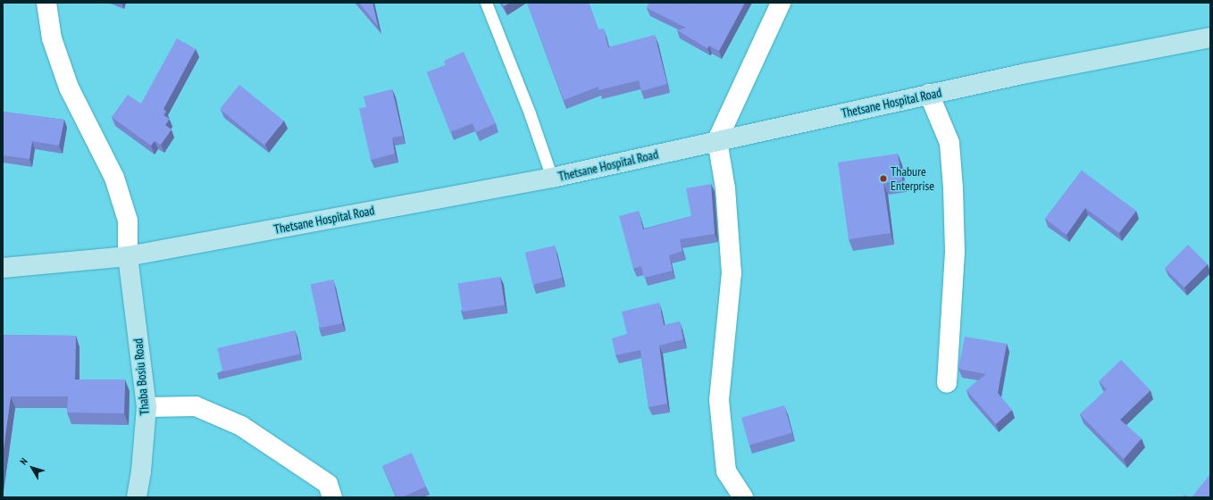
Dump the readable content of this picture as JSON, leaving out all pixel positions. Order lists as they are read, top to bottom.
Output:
{
  "streets": {
    "main road": ["Thetsane Hospital Road", "Thaba Bosiu Road"]
  },
  "crossings": [
    ["Thetsane Hospital Road", "Thaba Bosiu Road"]
  ],
  "places": ["Thabure Enterprise"],
  "north": "top left"
}
